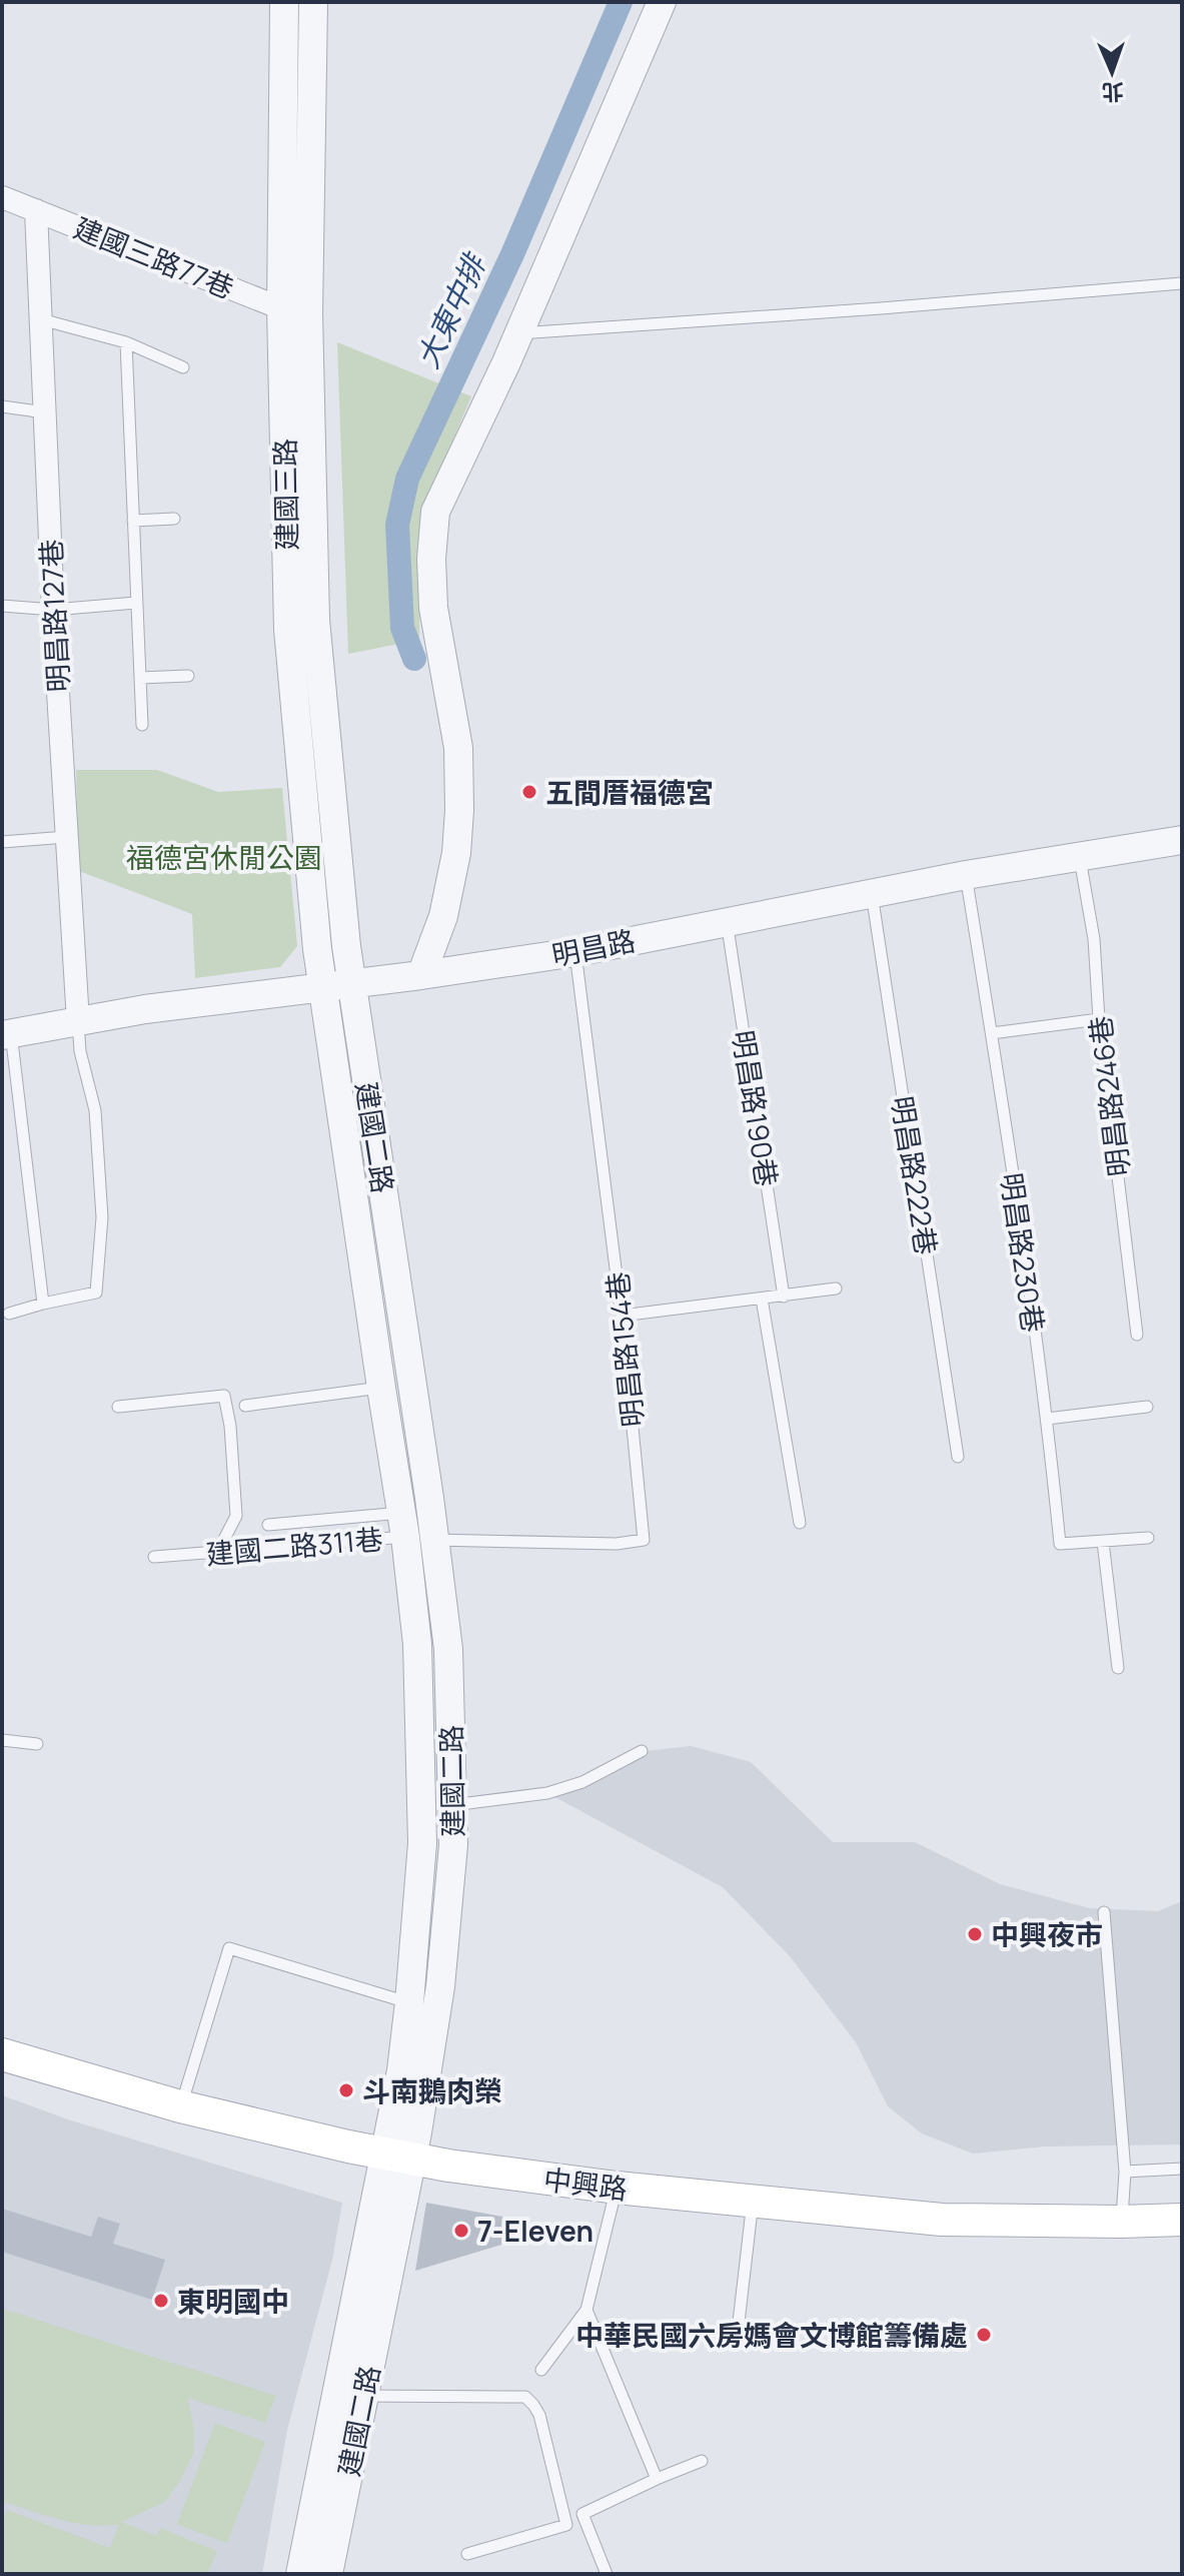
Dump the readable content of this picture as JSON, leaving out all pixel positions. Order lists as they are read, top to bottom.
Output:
{
  "streets": {
    "main road": ["中興路"],
    "street": [
      "建國三路77巷",
      "建國三路",
      "明昌路127巷",
      "明昌路",
      "建國二路"
    ],
    "lane": [
      "明昌路246巷",
      "明昌路190巷",
      "明昌路222巷",
      "明昌路230巷",
      "明昌路154巷",
      "建國二路311巷"
    ]
  },
  "crossings": [
    ["建國三路77巷", "建國三路"],
    ["建國三路77巷", "明昌路127巷"],
    ["建國三路", "明昌路"],
    ["建國三路", "建國二路"],
    ["明昌路127巷", "明昌路"],
    ["明昌路", "明昌路246巷"],
    ["明昌路", "明昌路190巷"],
    ["明昌路", "建國二路"],
    ["明昌路", "明昌路222巷"],
    ["明昌路", "明昌路230巷"],
    ["明昌路", "明昌路154巷"],
    ["建國二路", "明昌路154巷"],
    ["建國二路", "建國二路311巷"],
    ["建國二路", "中興路"],
    ["明昌路154巷", "建國二路311巷"]
  ],
  "water": ["大東中排"],
  "parks": ["福德宮休閒公園"],
  "places": [
    "五間厝福德宮",
    "中興夜市",
    "斗南鵝肉榮",
    "7-Eleven",
    "東明國中",
    "中華民國六房媽會文博館籌備處"
  ],
  "north": "bottom"
}
